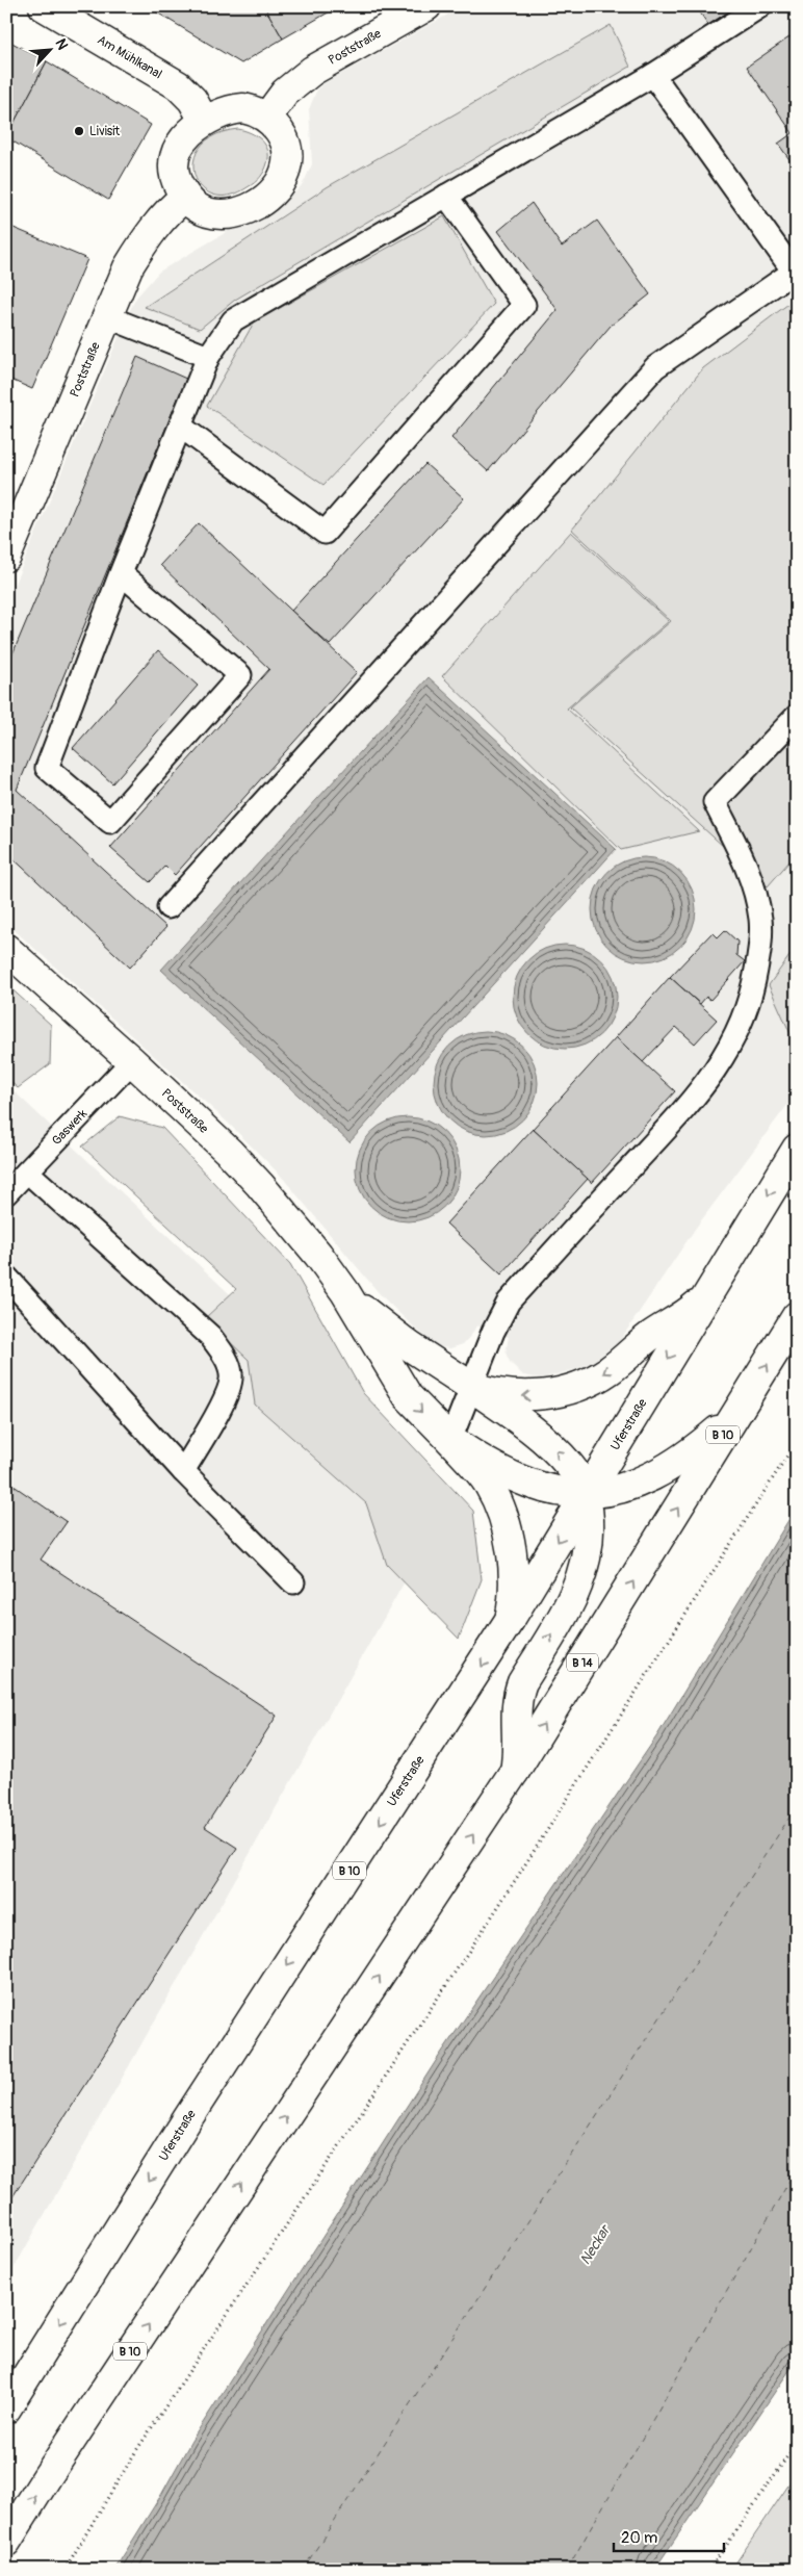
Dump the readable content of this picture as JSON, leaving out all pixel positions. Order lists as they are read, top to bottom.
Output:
{
  "streets": {
    "main road": [
      "Poststraße",
      "Am Mühlkanal",
      "Uferstraße",
      "B 10",
      "B 14"
    ],
    "lane": ["Gaswerk"]
  },
  "crossings": [
    ["Poststraße", "Am Mühlkanal"],
    ["Poststraße", "Gaswerk"],
    ["Poststraße", "Uferstraße"],
    ["B 10", "B 14"]
  ],
  "water": ["Neckar"],
  "places": ["Livisit"],
  "scale_bar": "20 m",
  "north": "top right"
}
